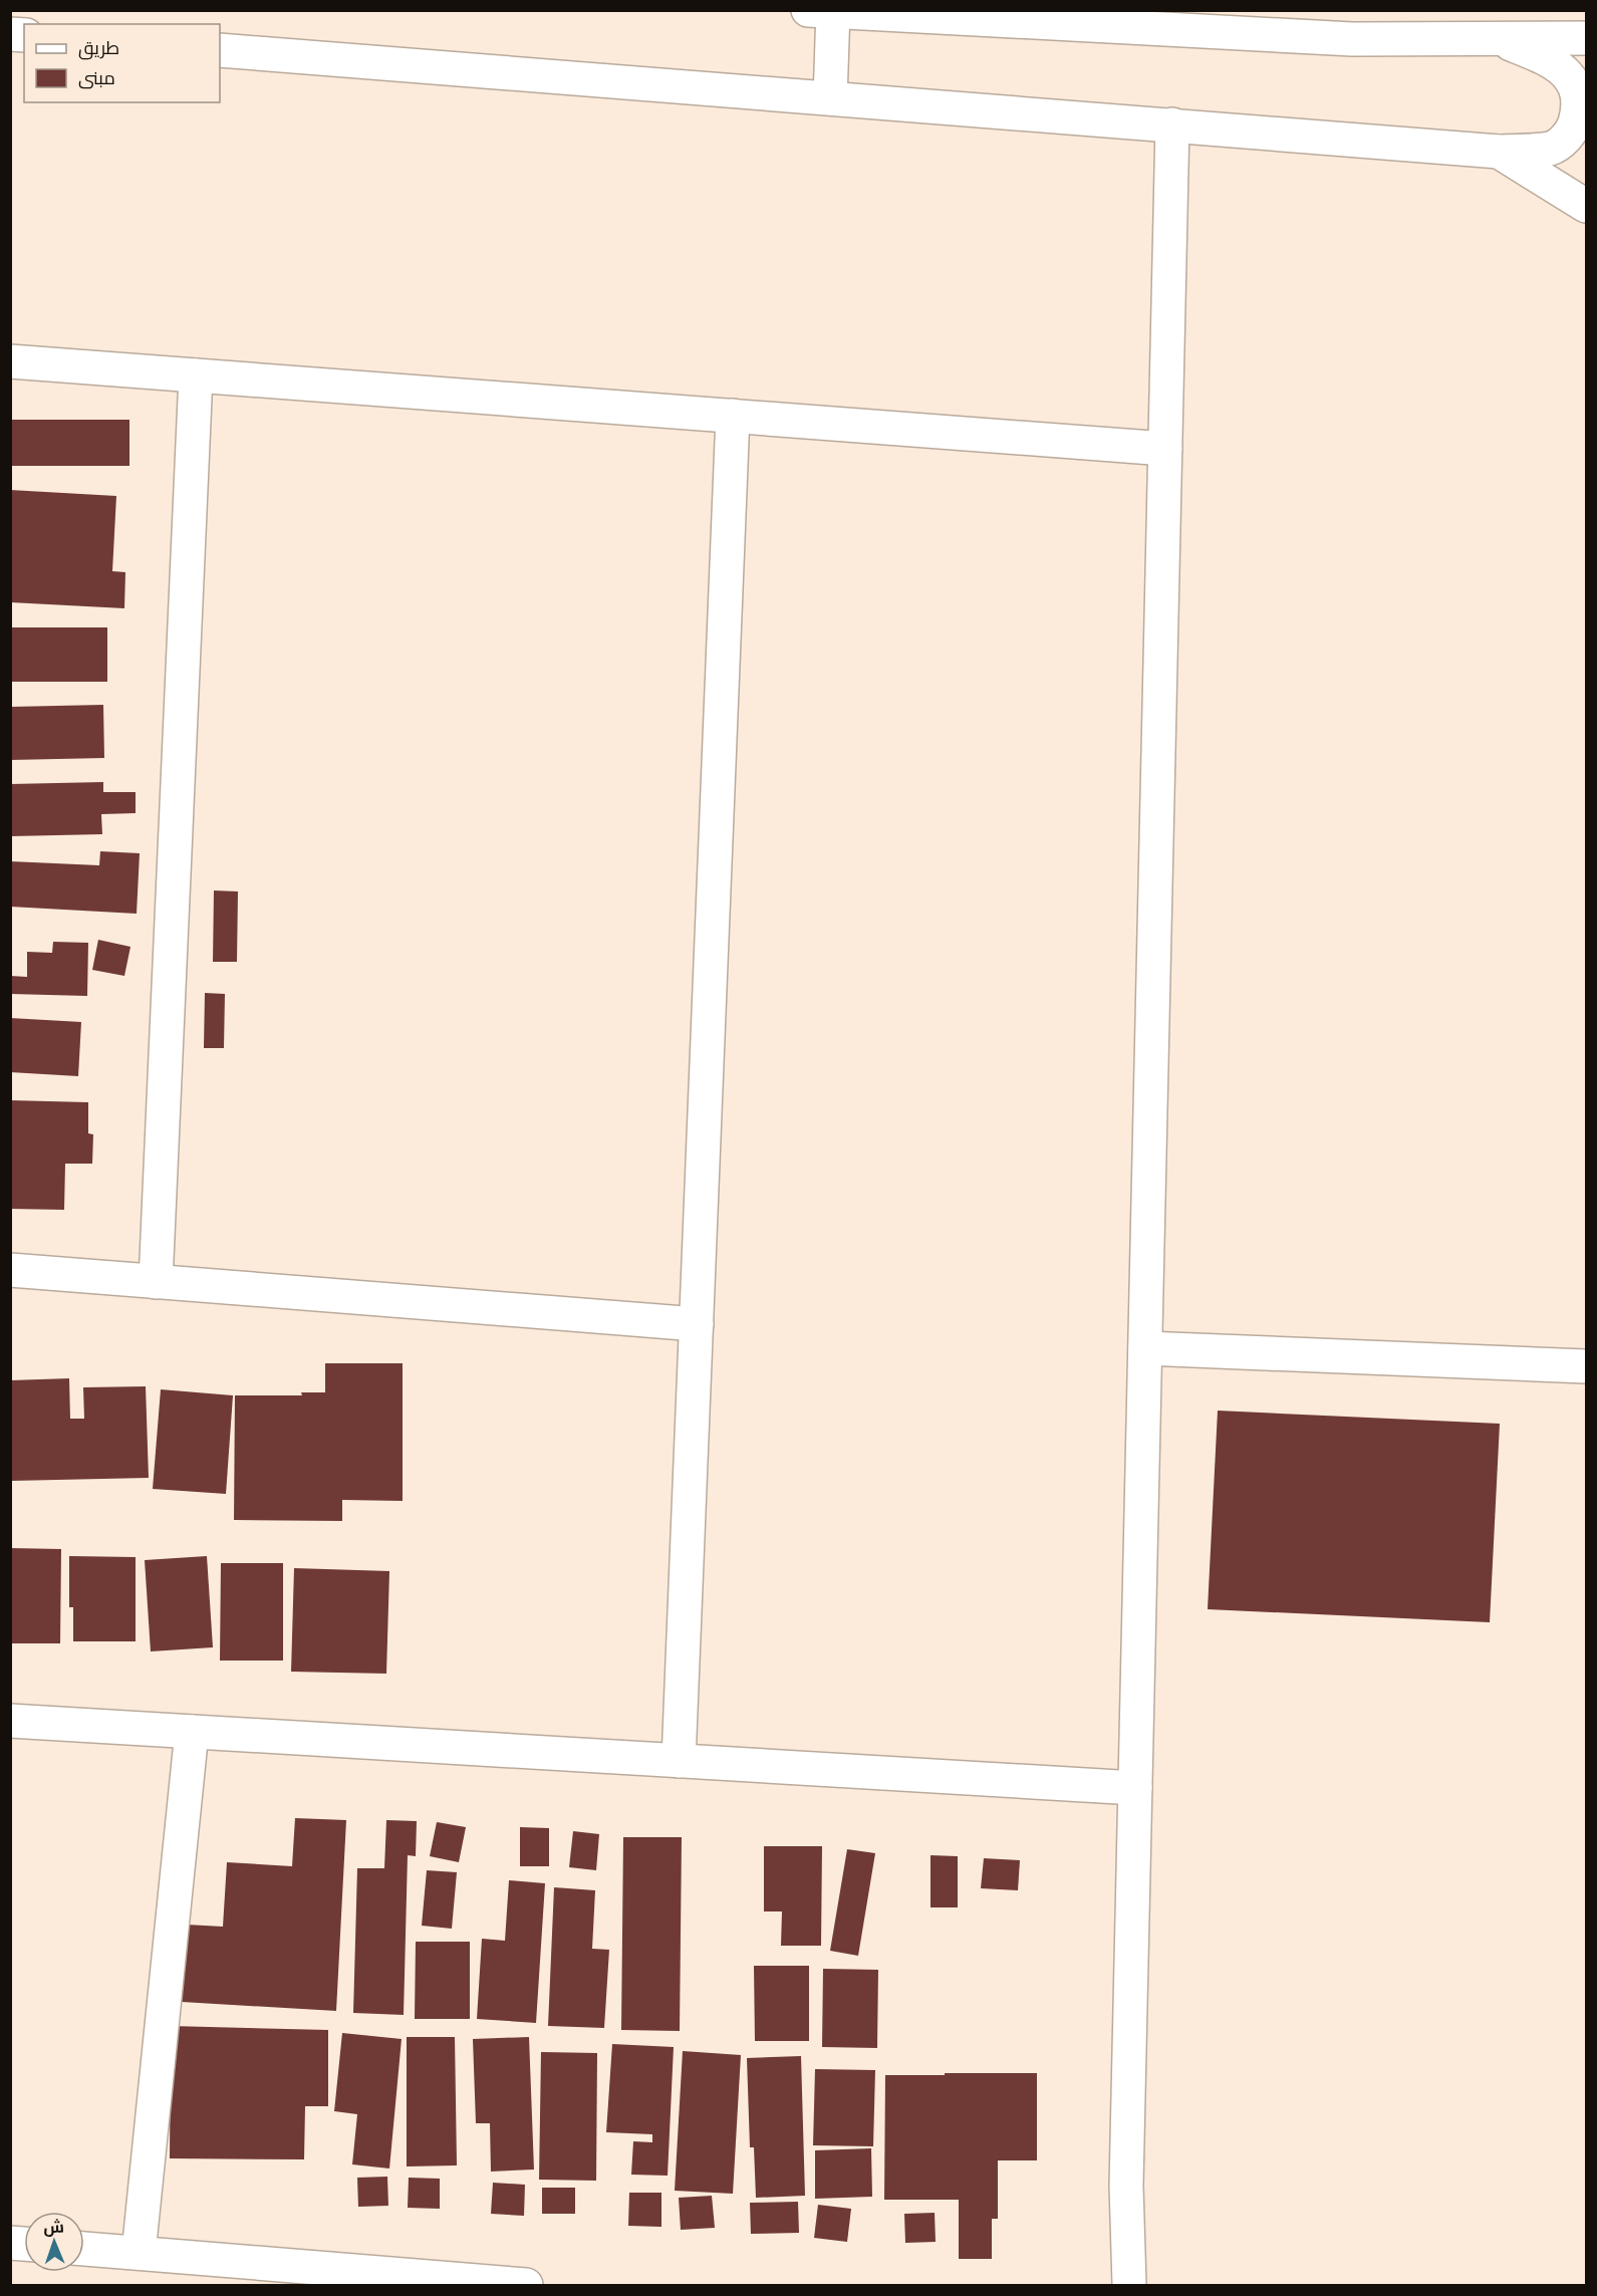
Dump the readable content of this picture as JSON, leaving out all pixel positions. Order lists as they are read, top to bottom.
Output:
{
  "legend": ["طريق", "مبنى"],
  "north": "top"
}
